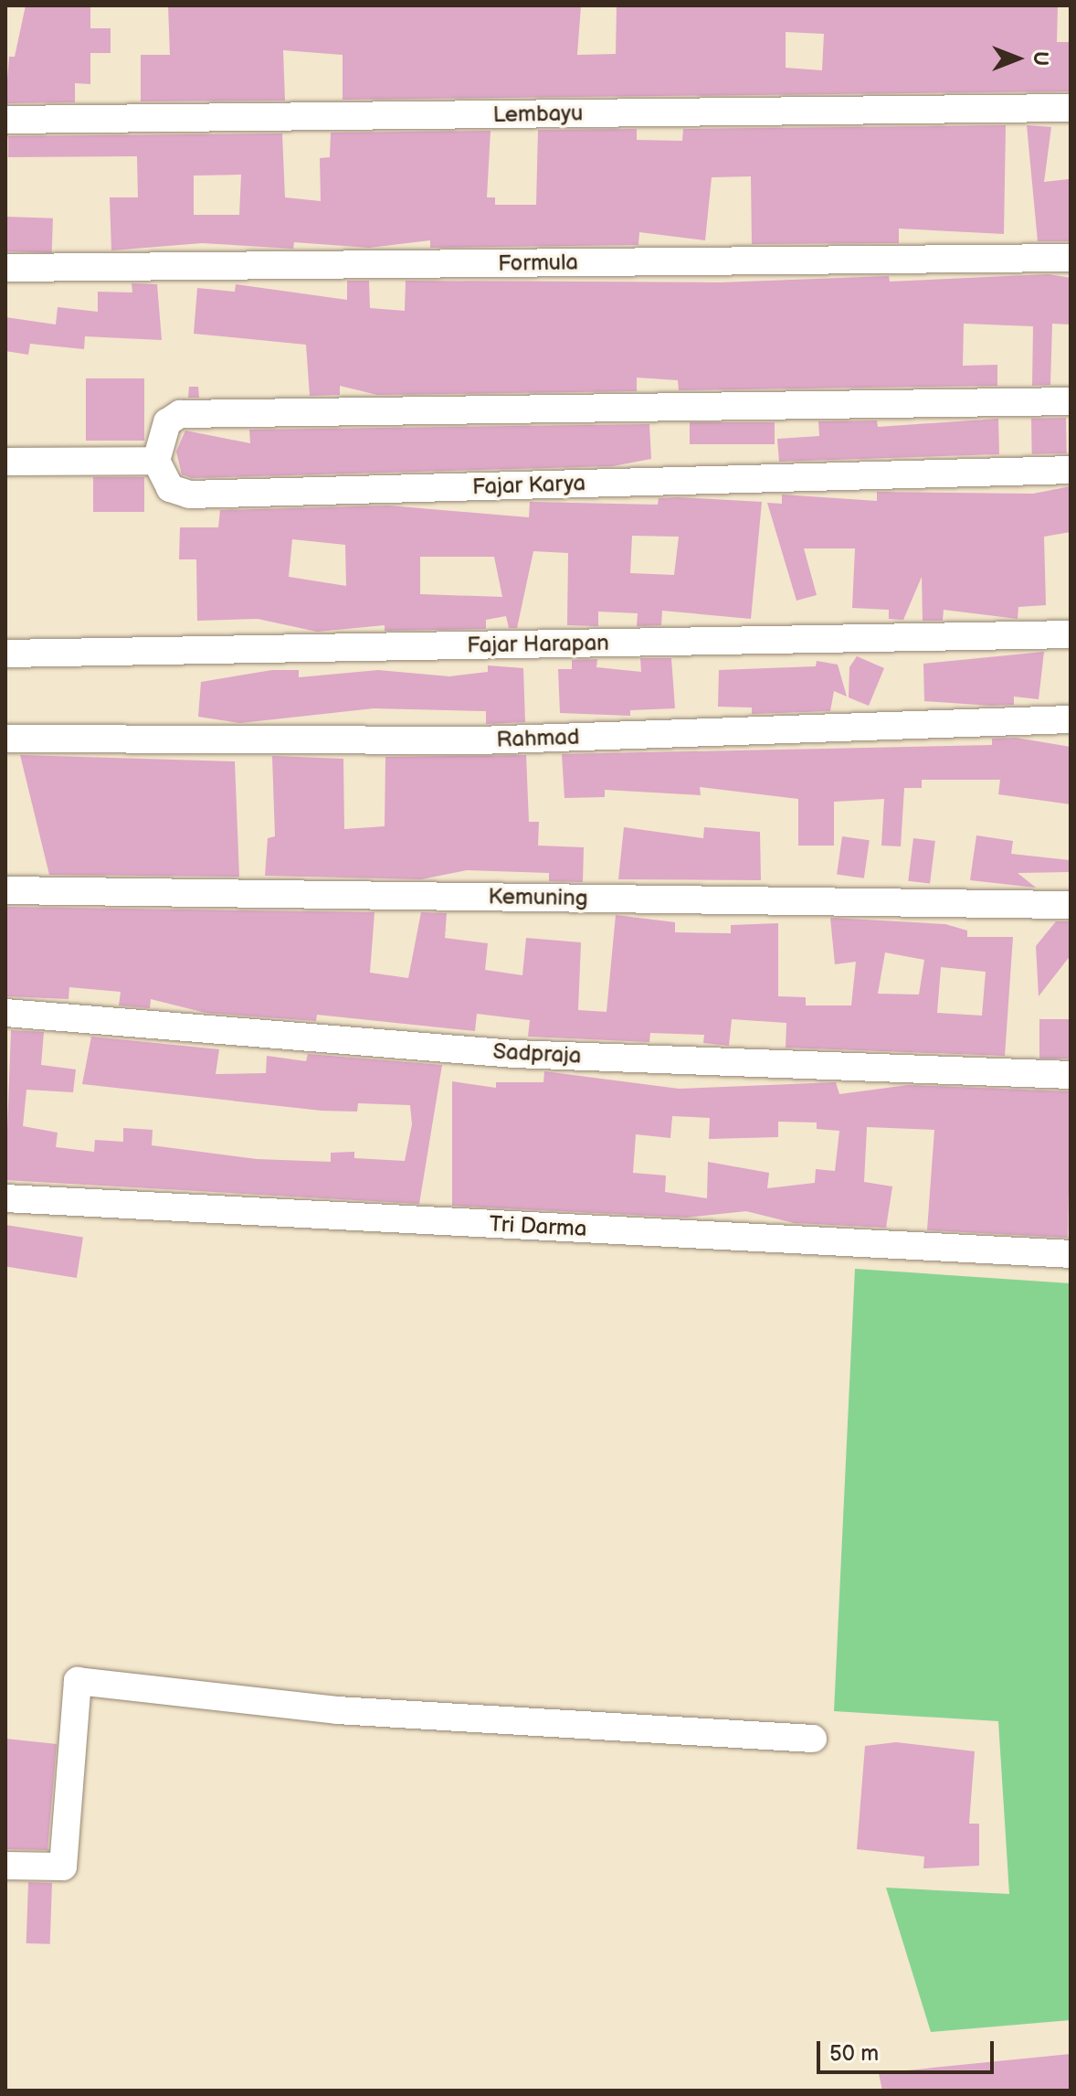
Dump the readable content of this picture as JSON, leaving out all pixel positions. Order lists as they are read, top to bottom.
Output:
{
  "streets": {
    "street": [
      "Lembayu",
      "Formula",
      "Fajar Karya",
      "Fajar Harapan",
      "Rahmad",
      "Kemuning",
      "Sadpraja",
      "Tri Darma"
    ]
  },
  "scale_bar": "50 m",
  "north": "right"
}
